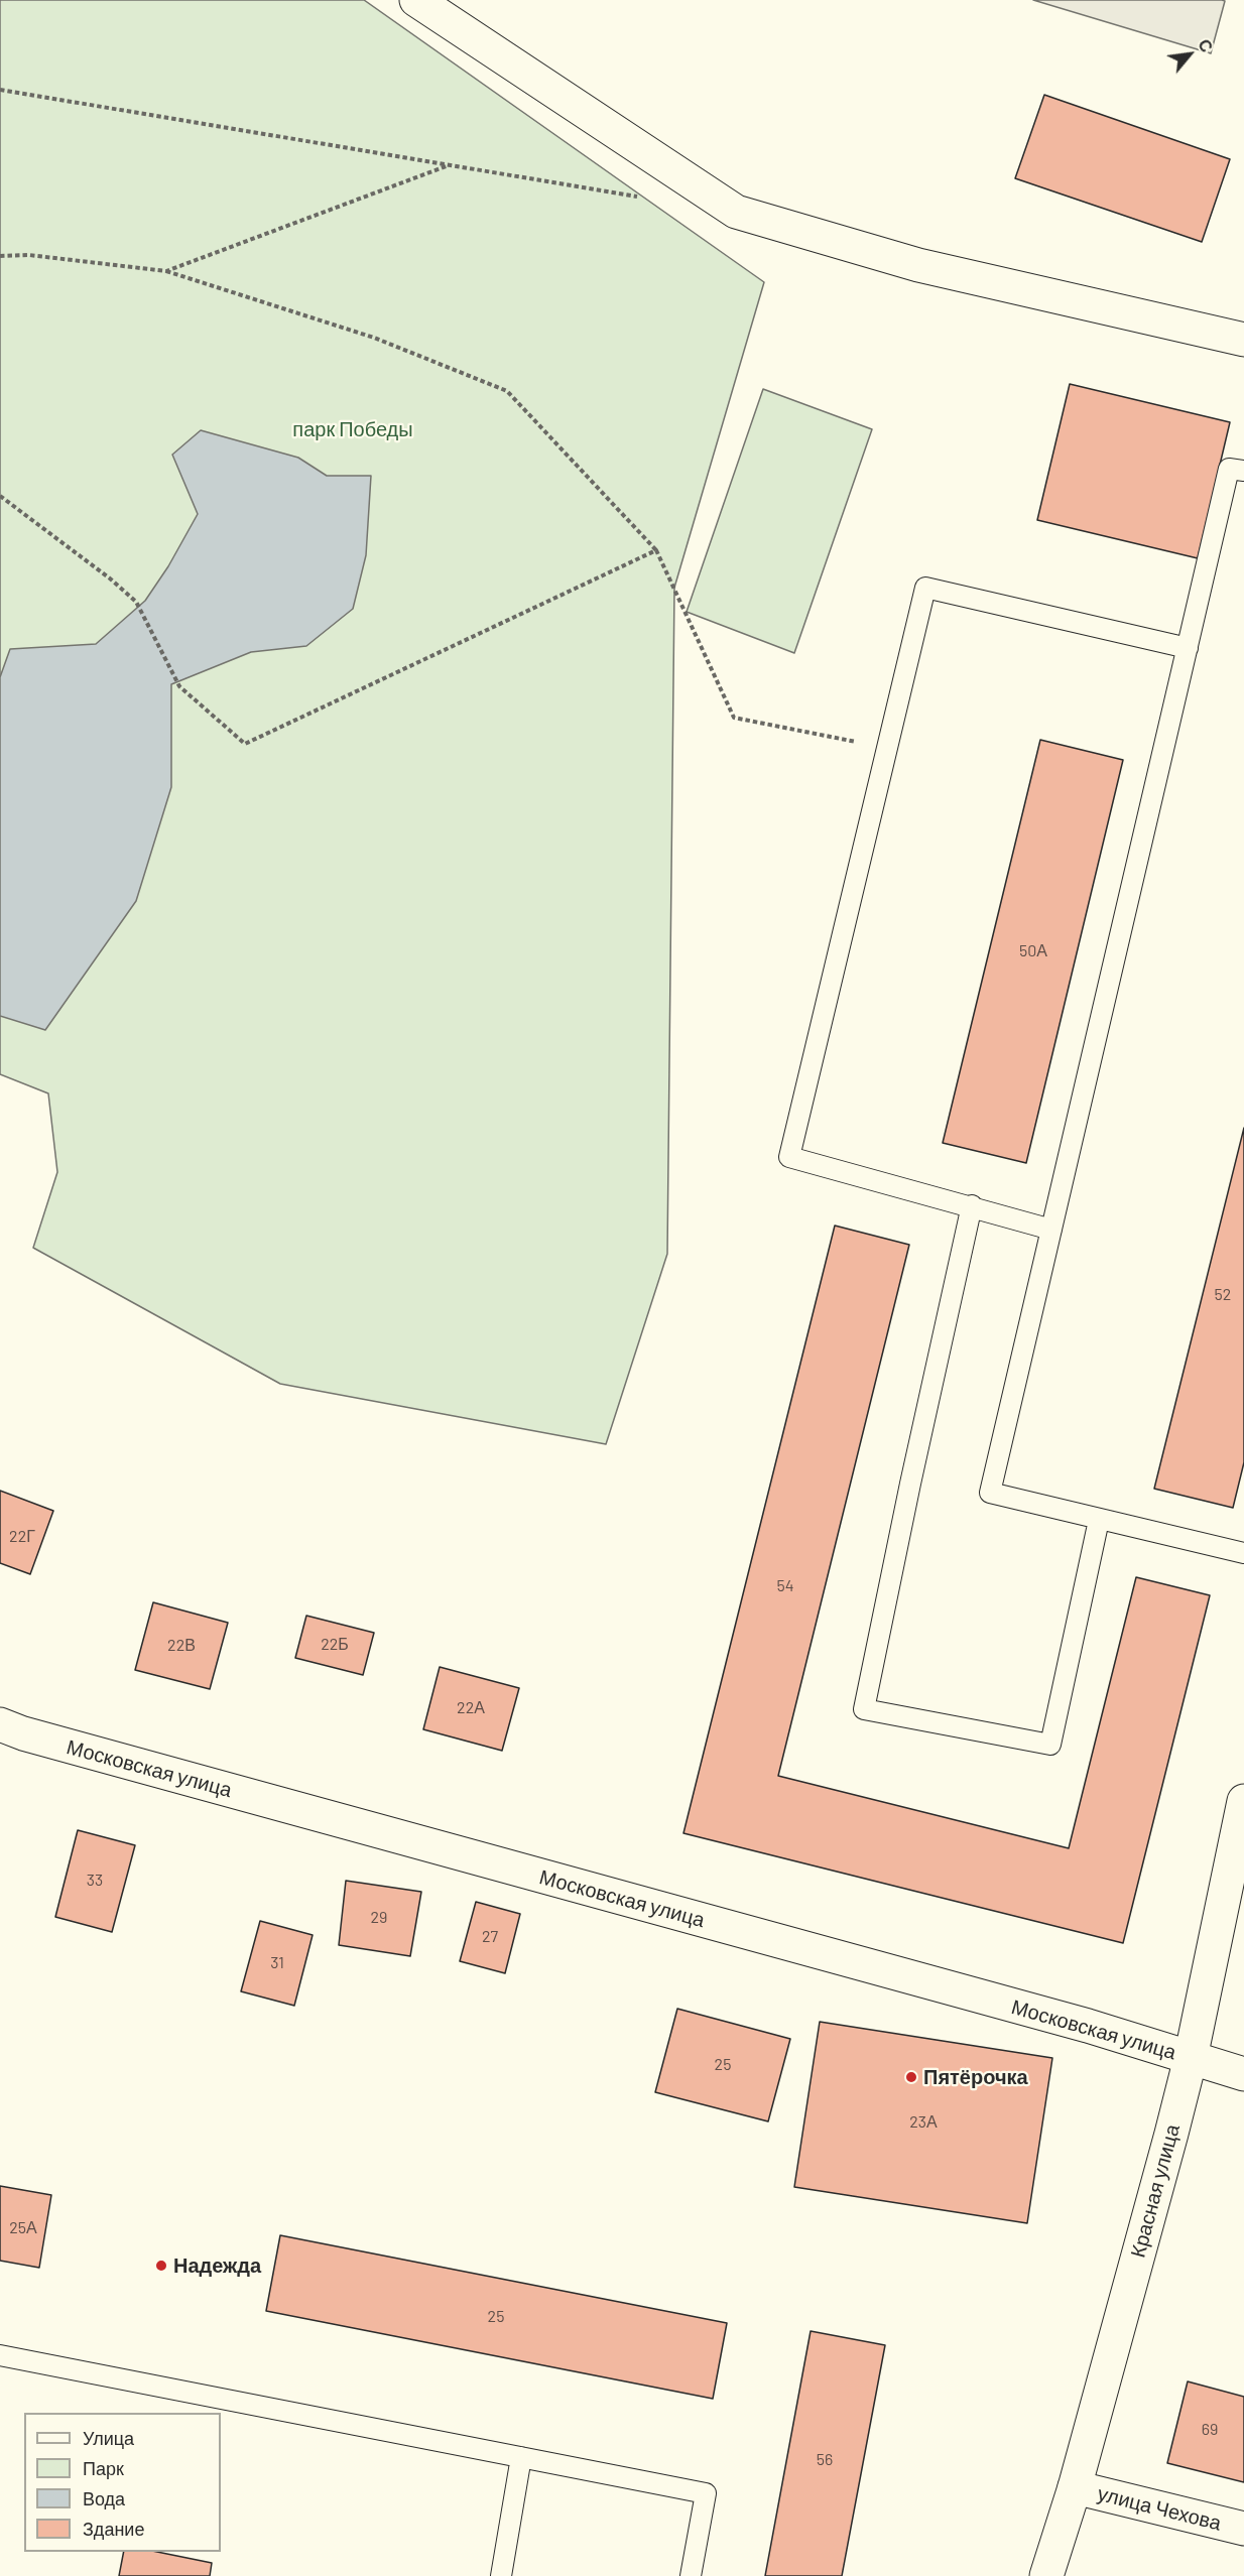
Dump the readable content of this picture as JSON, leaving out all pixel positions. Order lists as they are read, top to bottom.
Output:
{
  "streets": {
    "street": ["Московская улица", "Красная улица", "улица Чехова"]
  },
  "crossings": [
    ["Московская улица", "Красная улица"],
    ["Красная улица", "улица Чехова"]
  ],
  "parks": ["парк Победы"],
  "places": ["Пятёрочка", "Надежда"],
  "house_numbers": [
    "50А",
    "52",
    "22Г",
    "54",
    "22Б",
    "22В",
    "22А",
    "33",
    "29",
    "27",
    "31",
    "25",
    "23А",
    "25А",
    "25",
    "69",
    "56"
  ],
  "legend": [
    "Улица",
    "Парк",
    "Вода",
    "Здание"
  ],
  "north": "top right"
}
